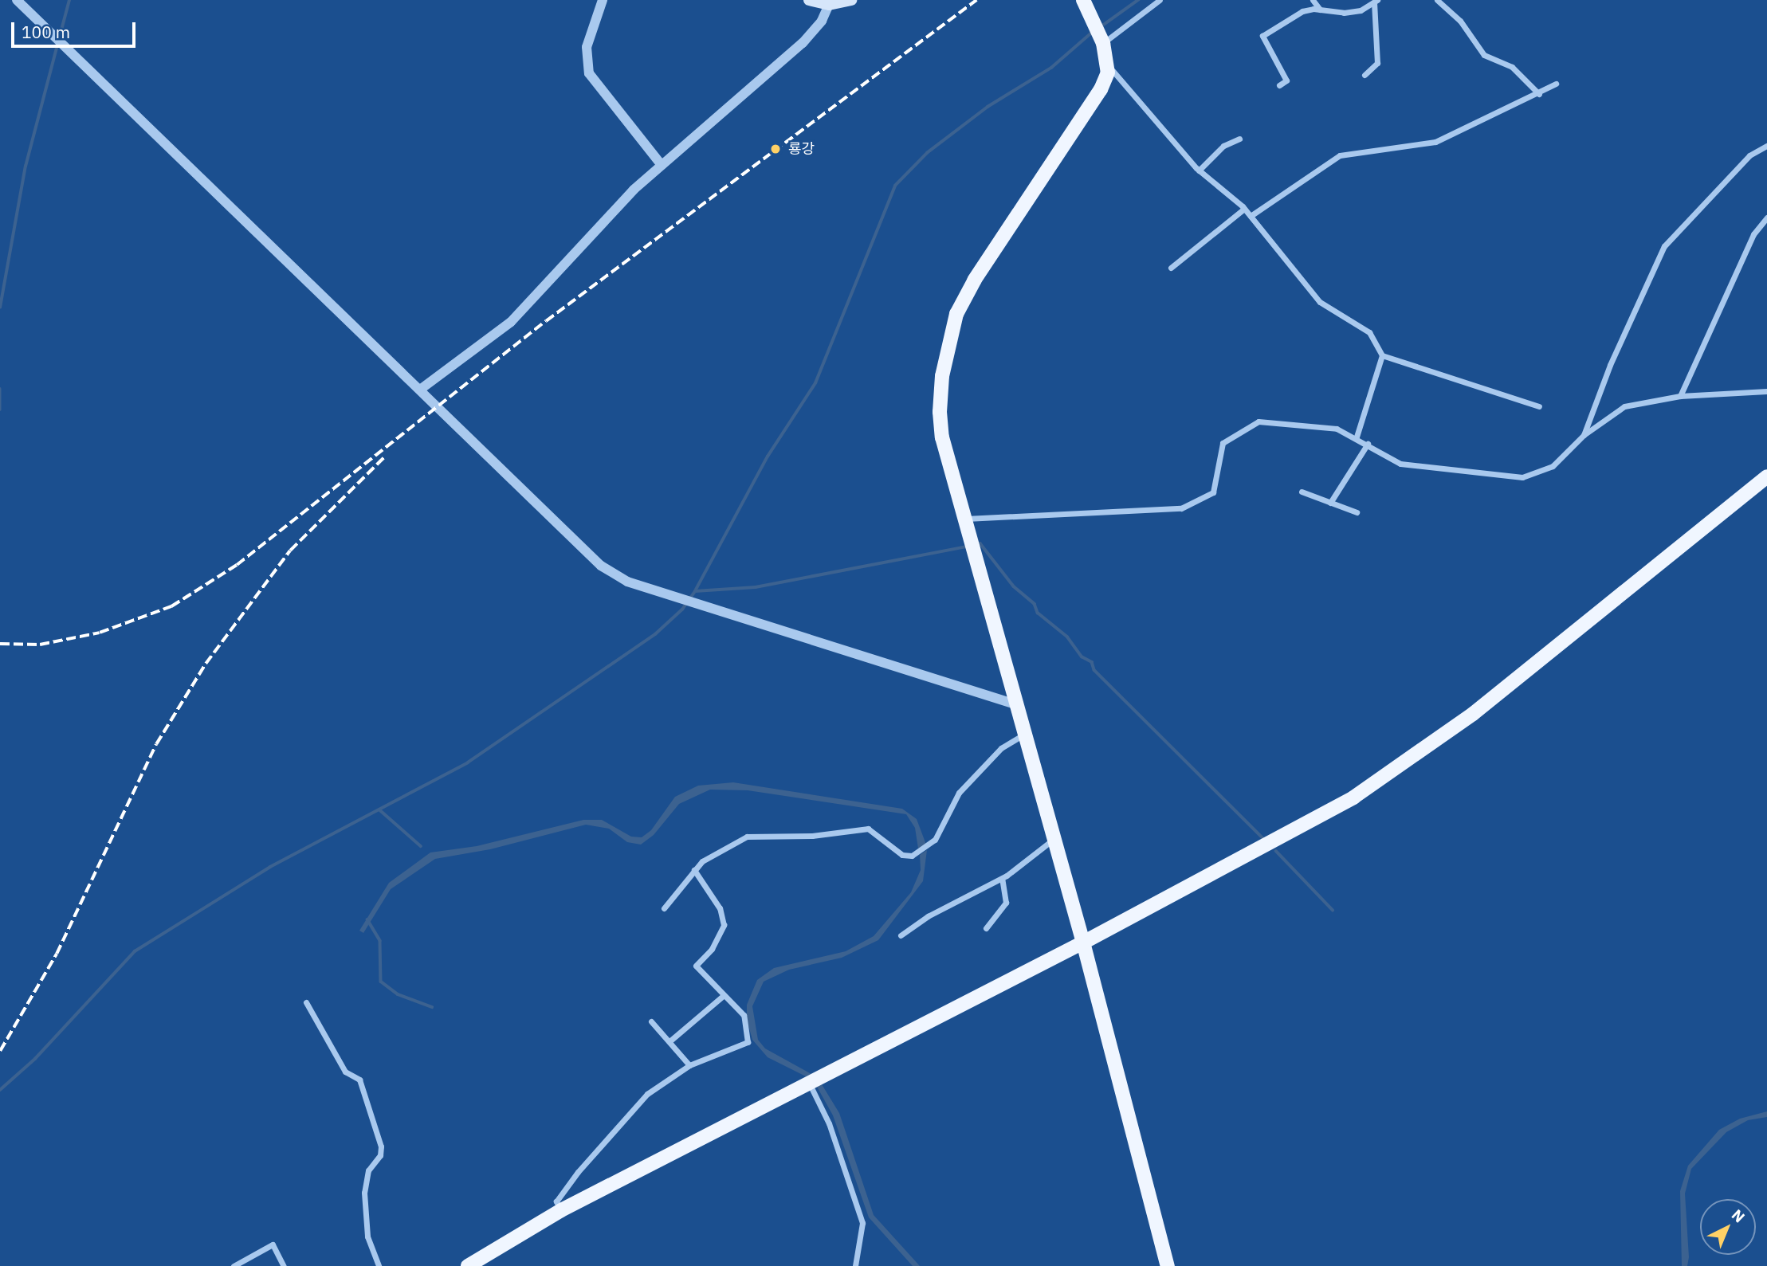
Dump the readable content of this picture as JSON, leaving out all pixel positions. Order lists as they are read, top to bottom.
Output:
{
  "places": ["룡강"],
  "scale_bar": "100 m",
  "north": "top right"
}
